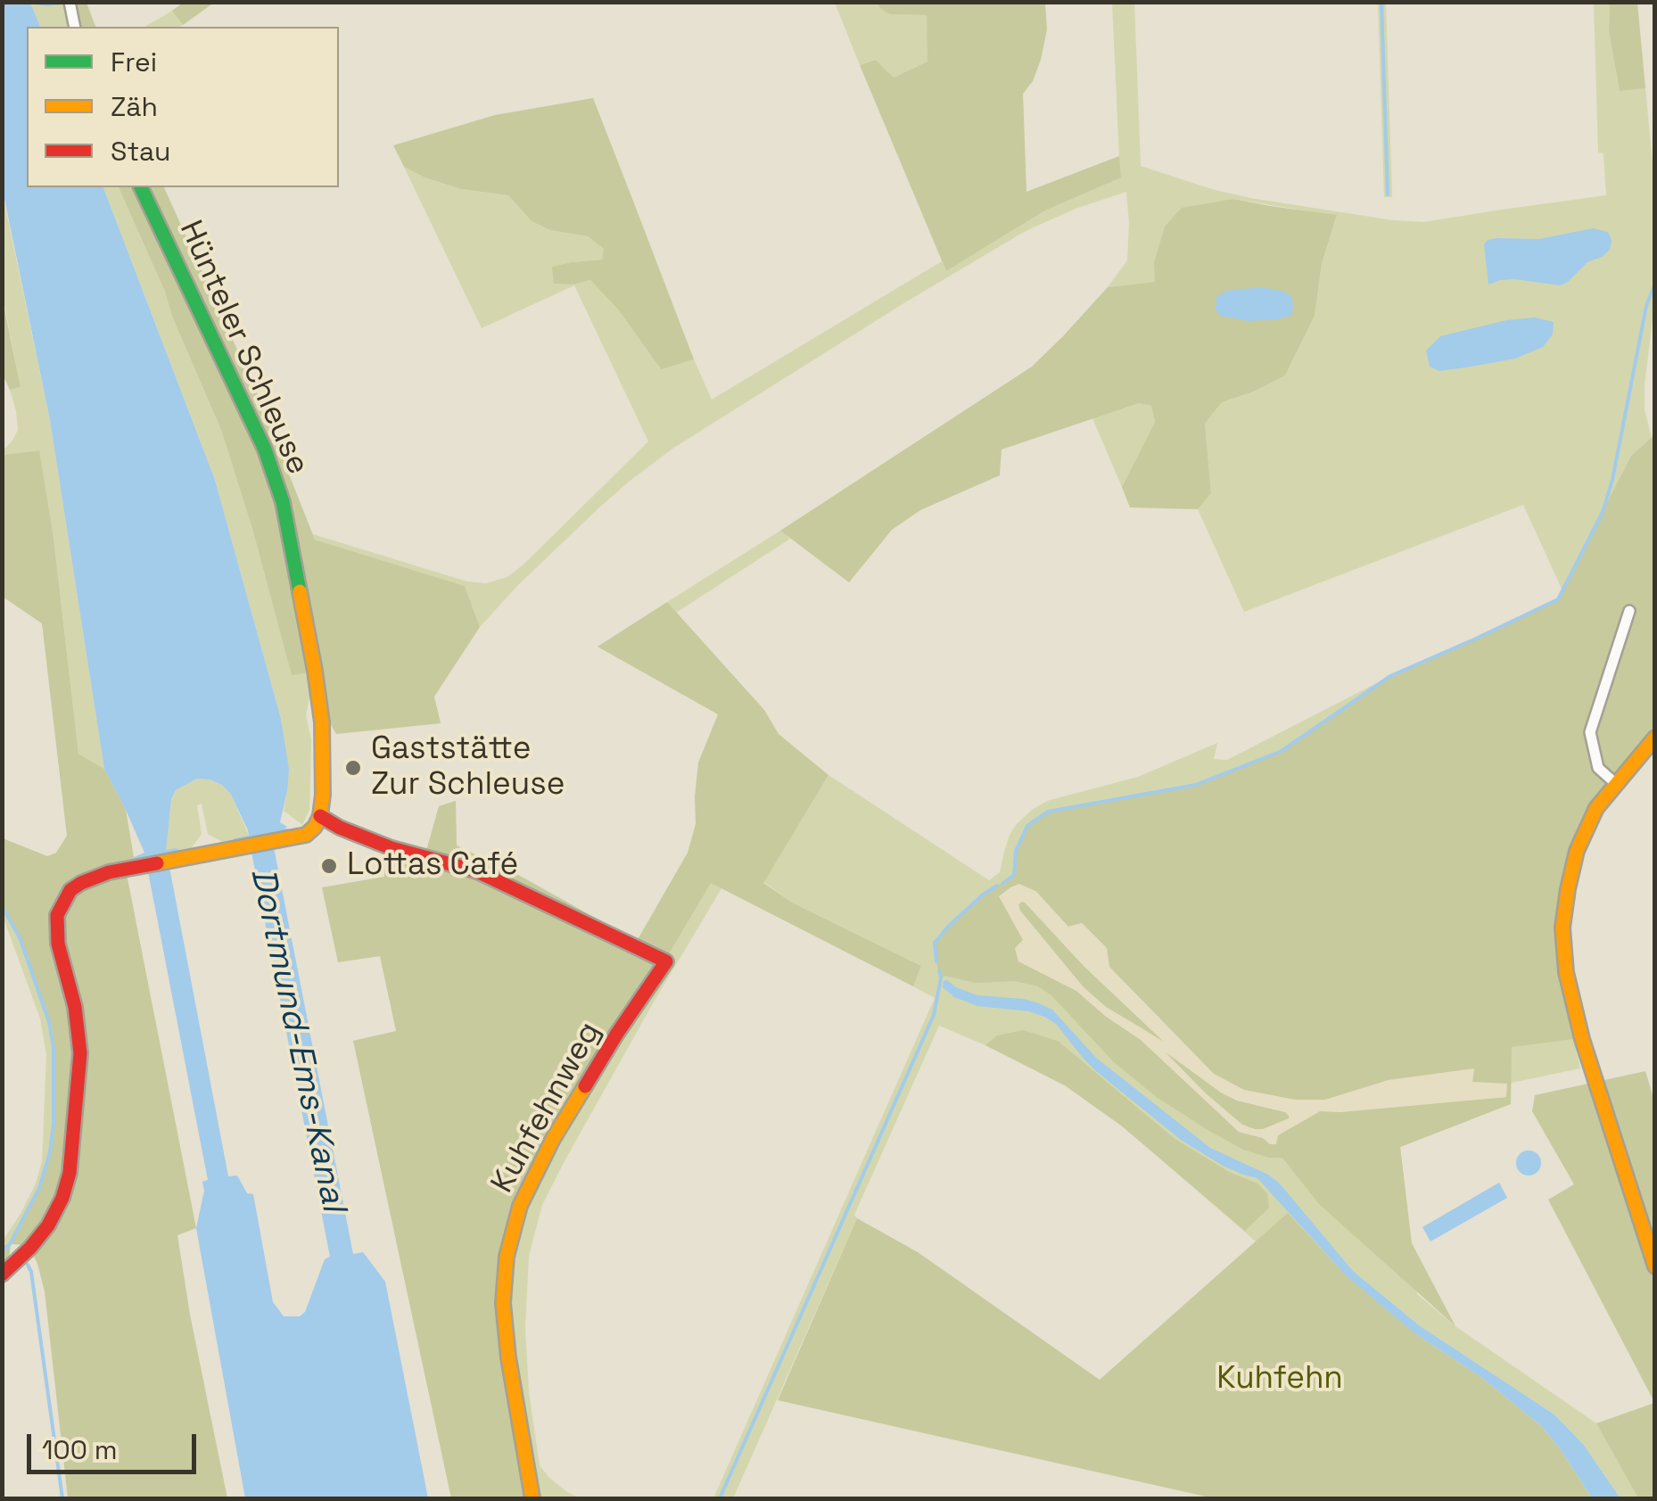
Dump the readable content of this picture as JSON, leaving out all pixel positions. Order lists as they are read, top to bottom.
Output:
{
  "streets": {
    "street": ["Hünteler Schleuse", "Kuhfehnweg"]
  },
  "crossings": [
    ["Hünteler Schleuse", "Kuhfehnweg"]
  ],
  "water": ["Dortmund-Ems-Kanal"],
  "parks": ["Kuhfehn"],
  "places": ["Gaststätte Zur Schleuse", "Lottas Café"],
  "legend": ["Frei", "Zäh", "Stau"],
  "scale_bar": "100 m"
}
